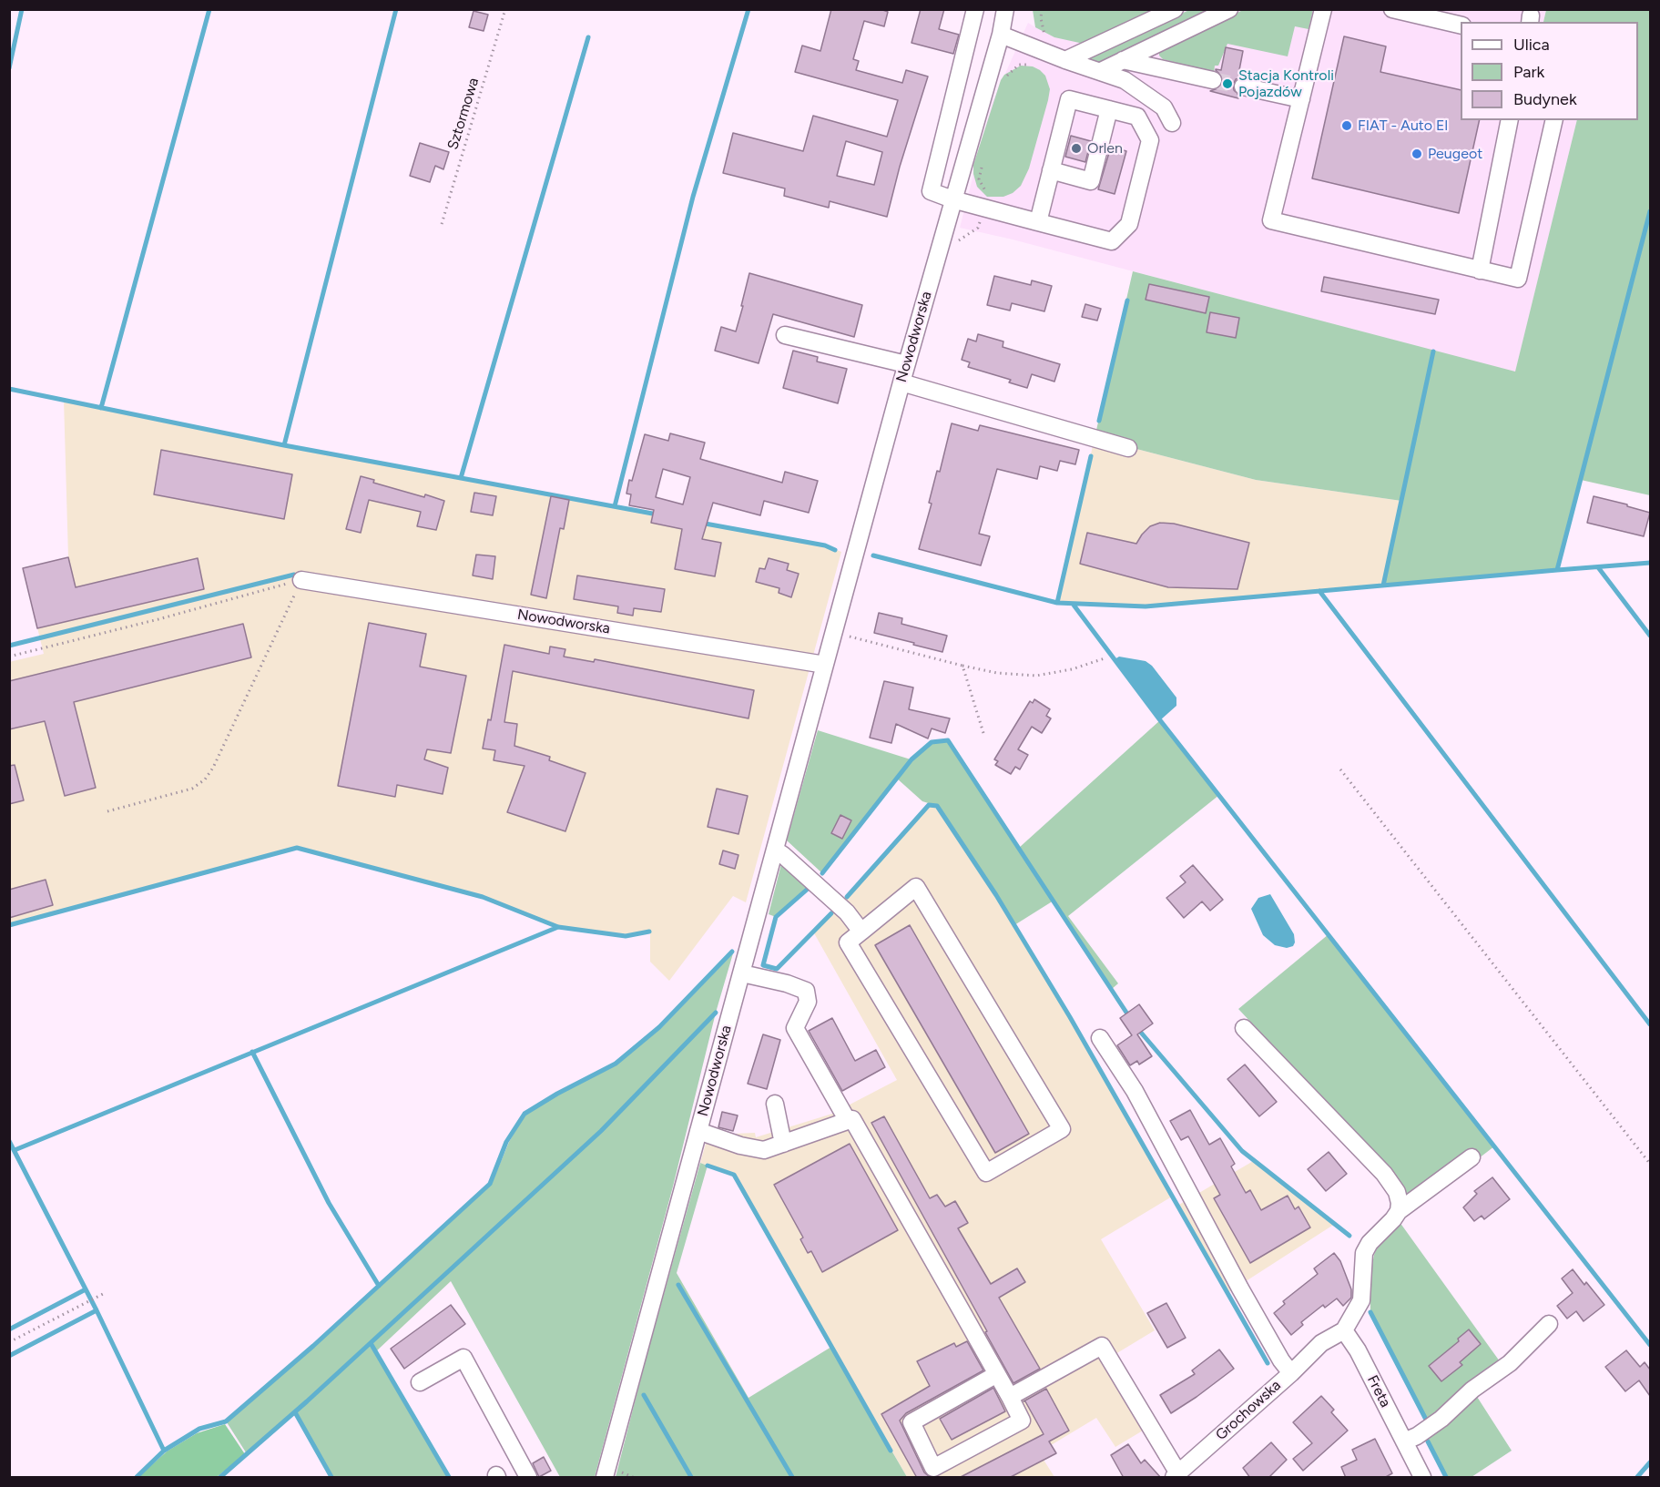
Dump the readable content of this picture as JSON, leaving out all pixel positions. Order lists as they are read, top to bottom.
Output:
{
  "streets": {
    "street": ["Nowodworska", "Freta", "Grochowska"],
    "path": ["Sztormowa"]
  },
  "crossings": [
    ["Freta", "Grochowska"]
  ],
  "places": [
    "Stacja Kontroli Pojazdów",
    "FIAT - Auto El",
    "Orlen",
    "Peugeot"
  ],
  "legend": ["Ulica", "Park", "Budynek"]
}
